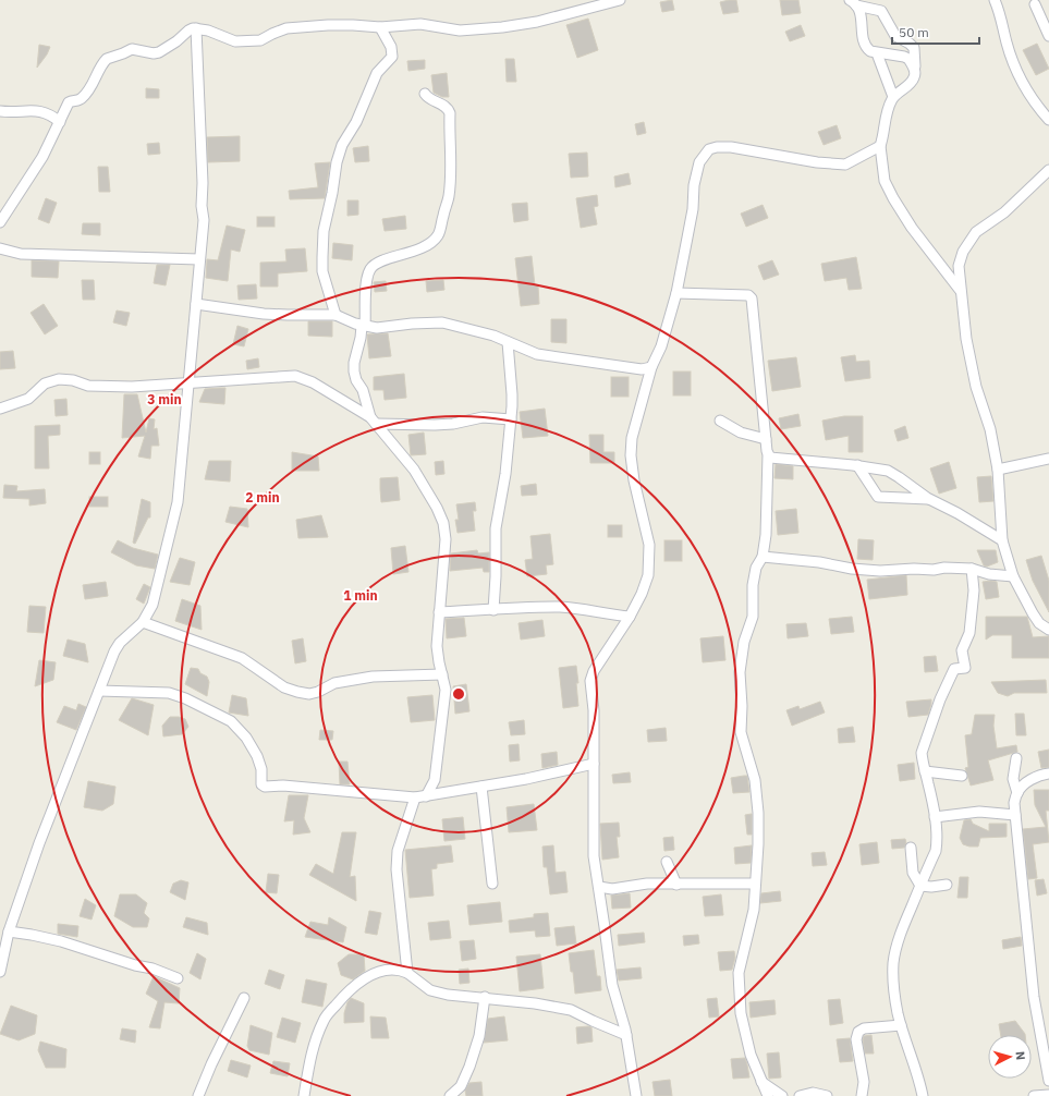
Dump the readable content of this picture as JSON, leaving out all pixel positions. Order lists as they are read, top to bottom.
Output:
{
  "scale_bar": "50 m",
  "north": "right",
  "rings": ["3 min", "2 min", "1 min"]
}
